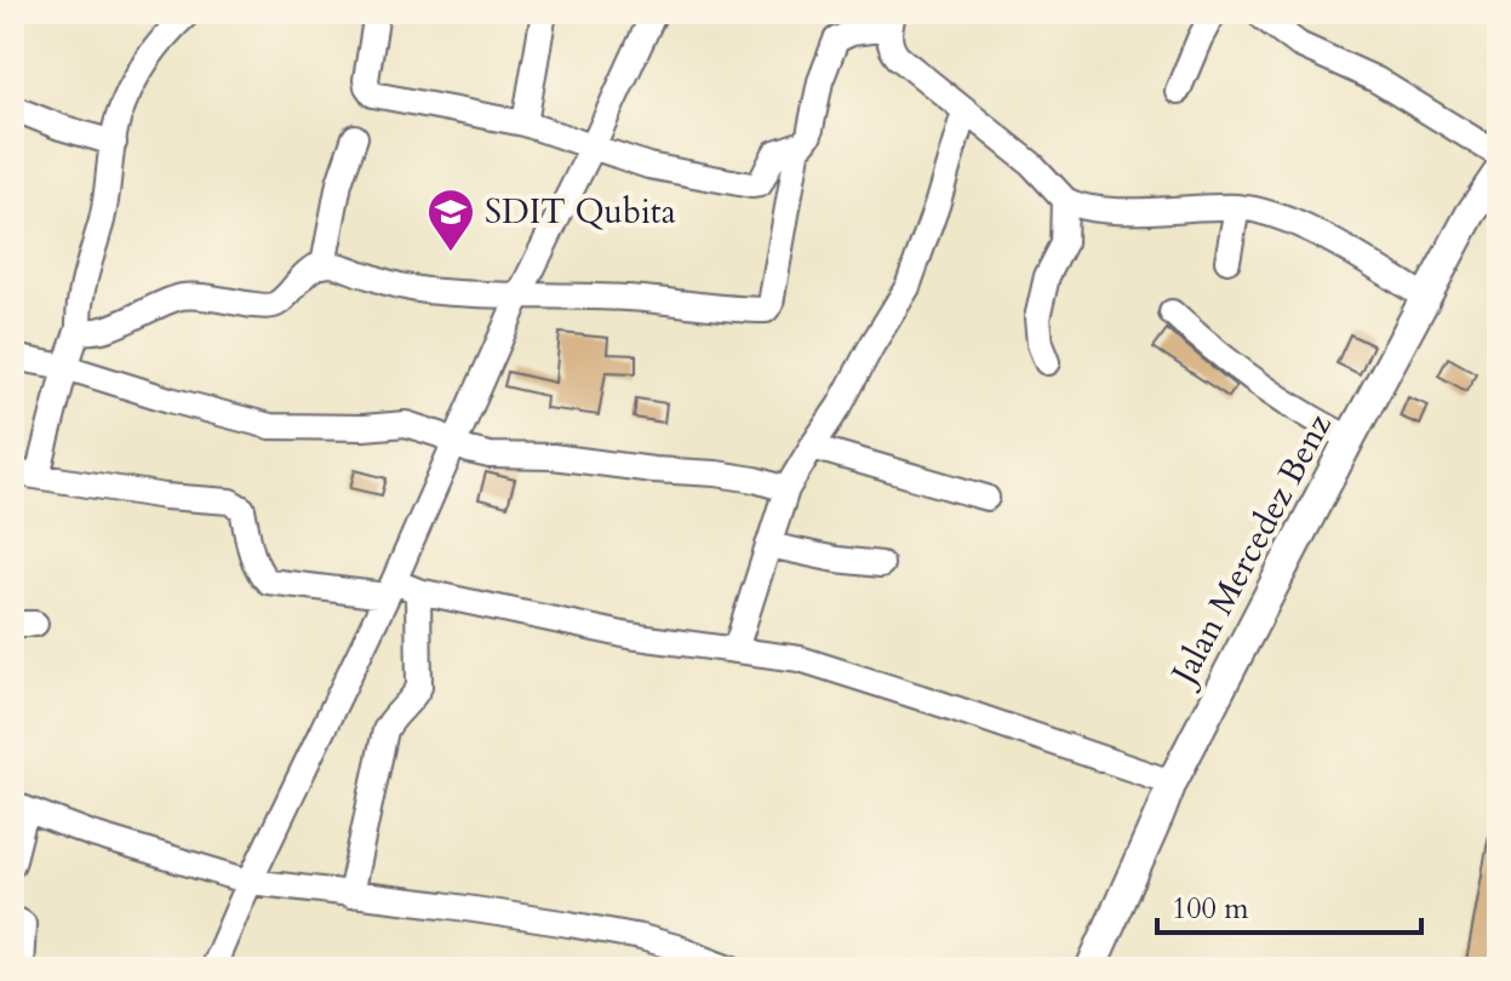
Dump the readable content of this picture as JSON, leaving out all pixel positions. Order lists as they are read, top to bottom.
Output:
{
  "streets": {
    "main road": ["Jalan Mercedez Benz"]
  },
  "places": {
    "school or university": ["SDIT Qubita"]
  },
  "scale_bar": "100 m"
}
